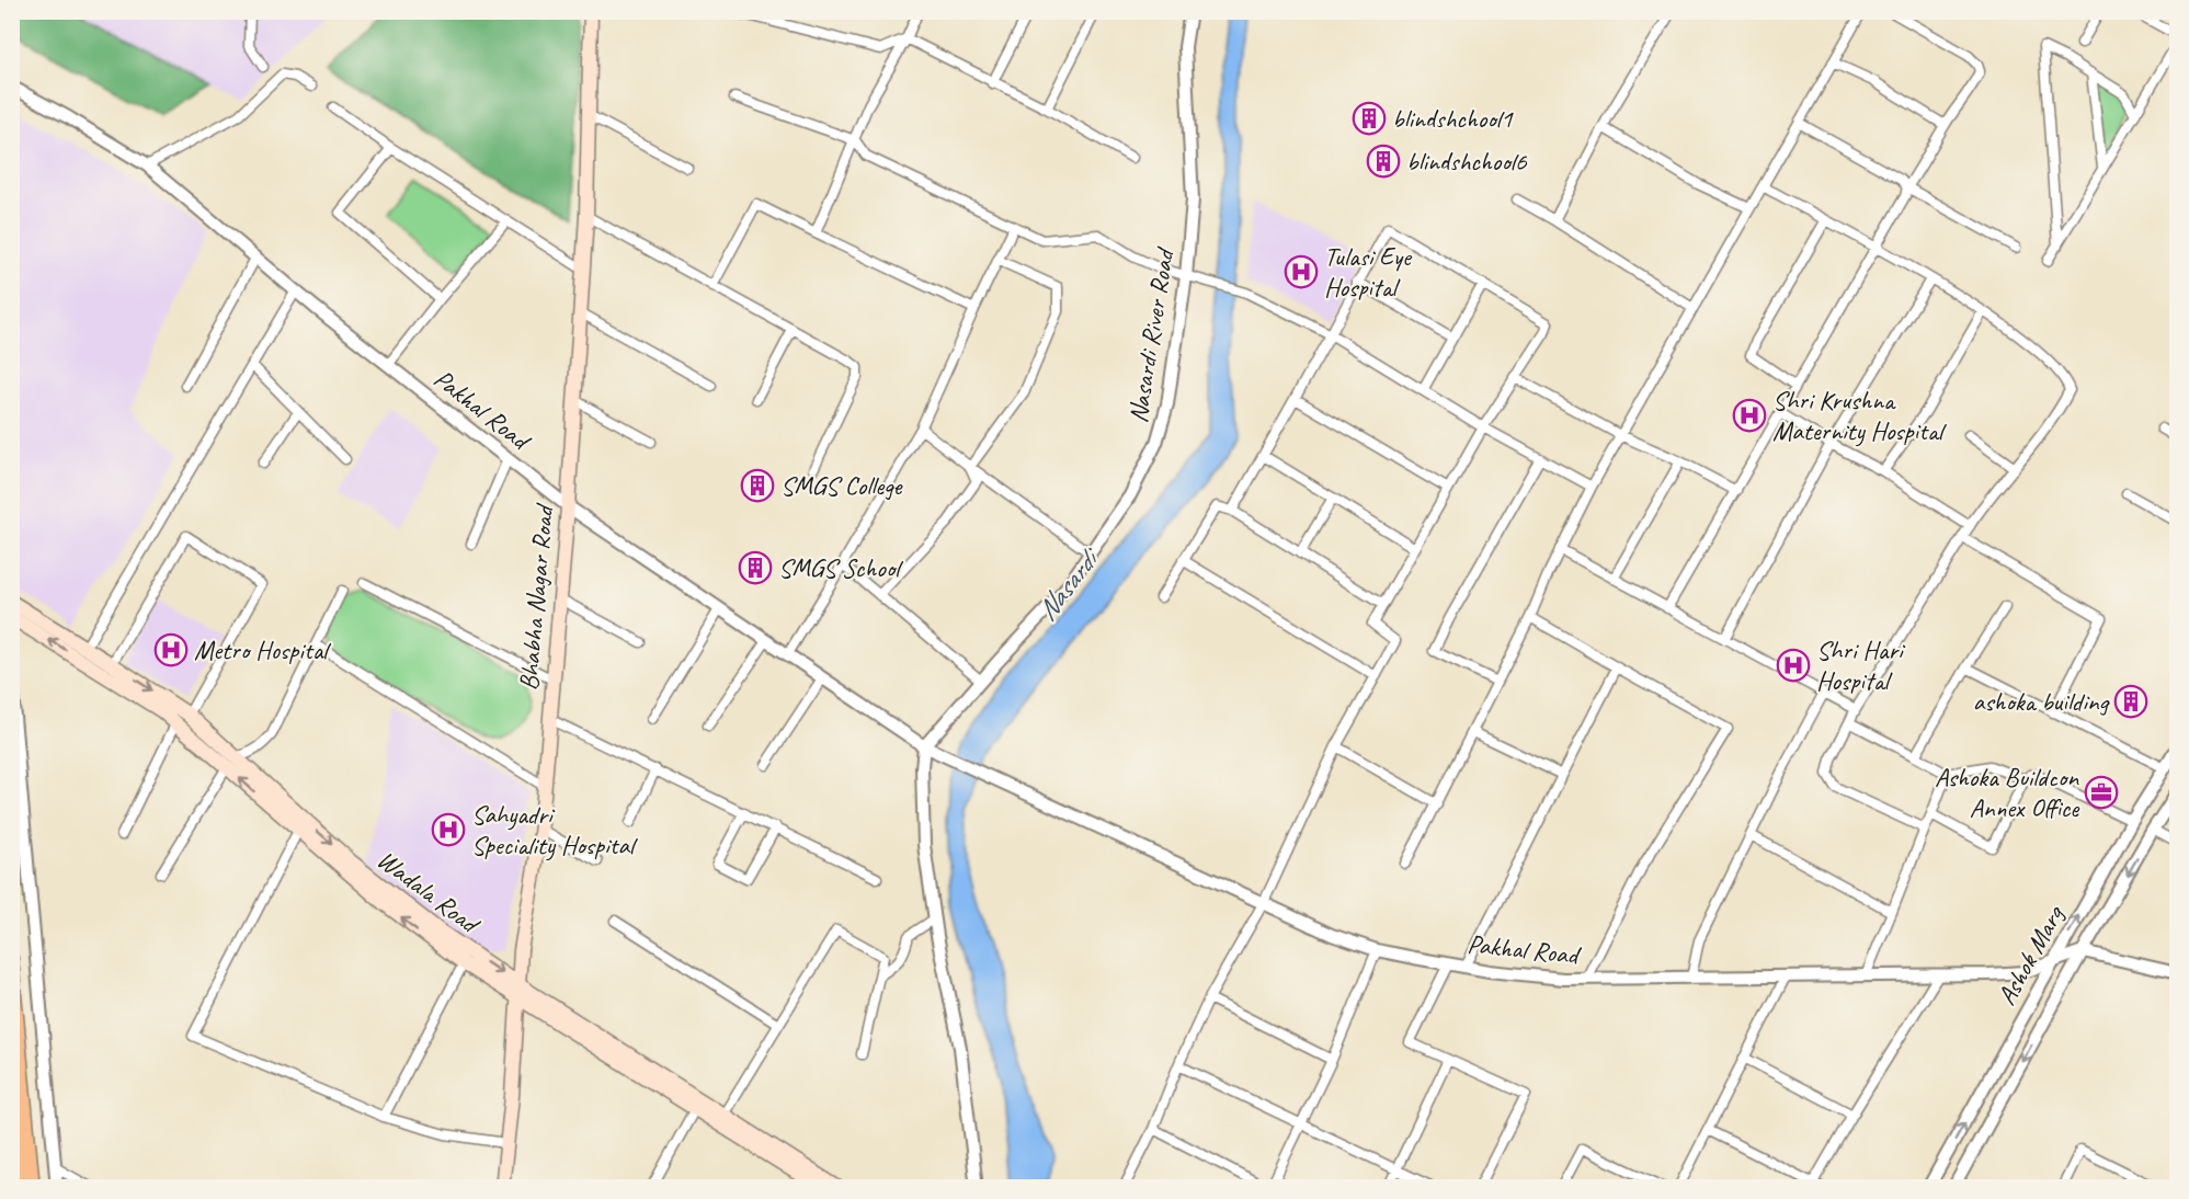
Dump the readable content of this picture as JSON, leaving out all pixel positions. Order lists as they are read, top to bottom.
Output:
{
  "streets": {
    "main road": ["Bhabha Nagar Road", "Wadala Road"],
    "street": ["Nasardi River Road", "Pakhal Road", "Ashok Marg"]
  },
  "crossings": [
    ["Nasardi River Road", "Pakhal Road"],
    ["Pakhal Road", "Bhabha Nagar Road"],
    ["Pakhal Road", "Ashok Marg"],
    ["Bhabha Nagar Road", "Wadala Road"]
  ],
  "water": ["Nasardi"],
  "places": {
    "building": [
      "blindshchool1",
      "blindshchool6",
      "SMGS College",
      "SMGS School",
      "ashoka building"
    ],
    "hospital": [
      "Tulasi Eye Hospital",
      "Shri Krushna Maternity Hospital",
      "Metro Hospital",
      "Shri Hari Hospital",
      "Sahyadri Speciality Hospital"
    ],
    "office": ["Ashoka Buildcon Annex Office"]
  }
}
